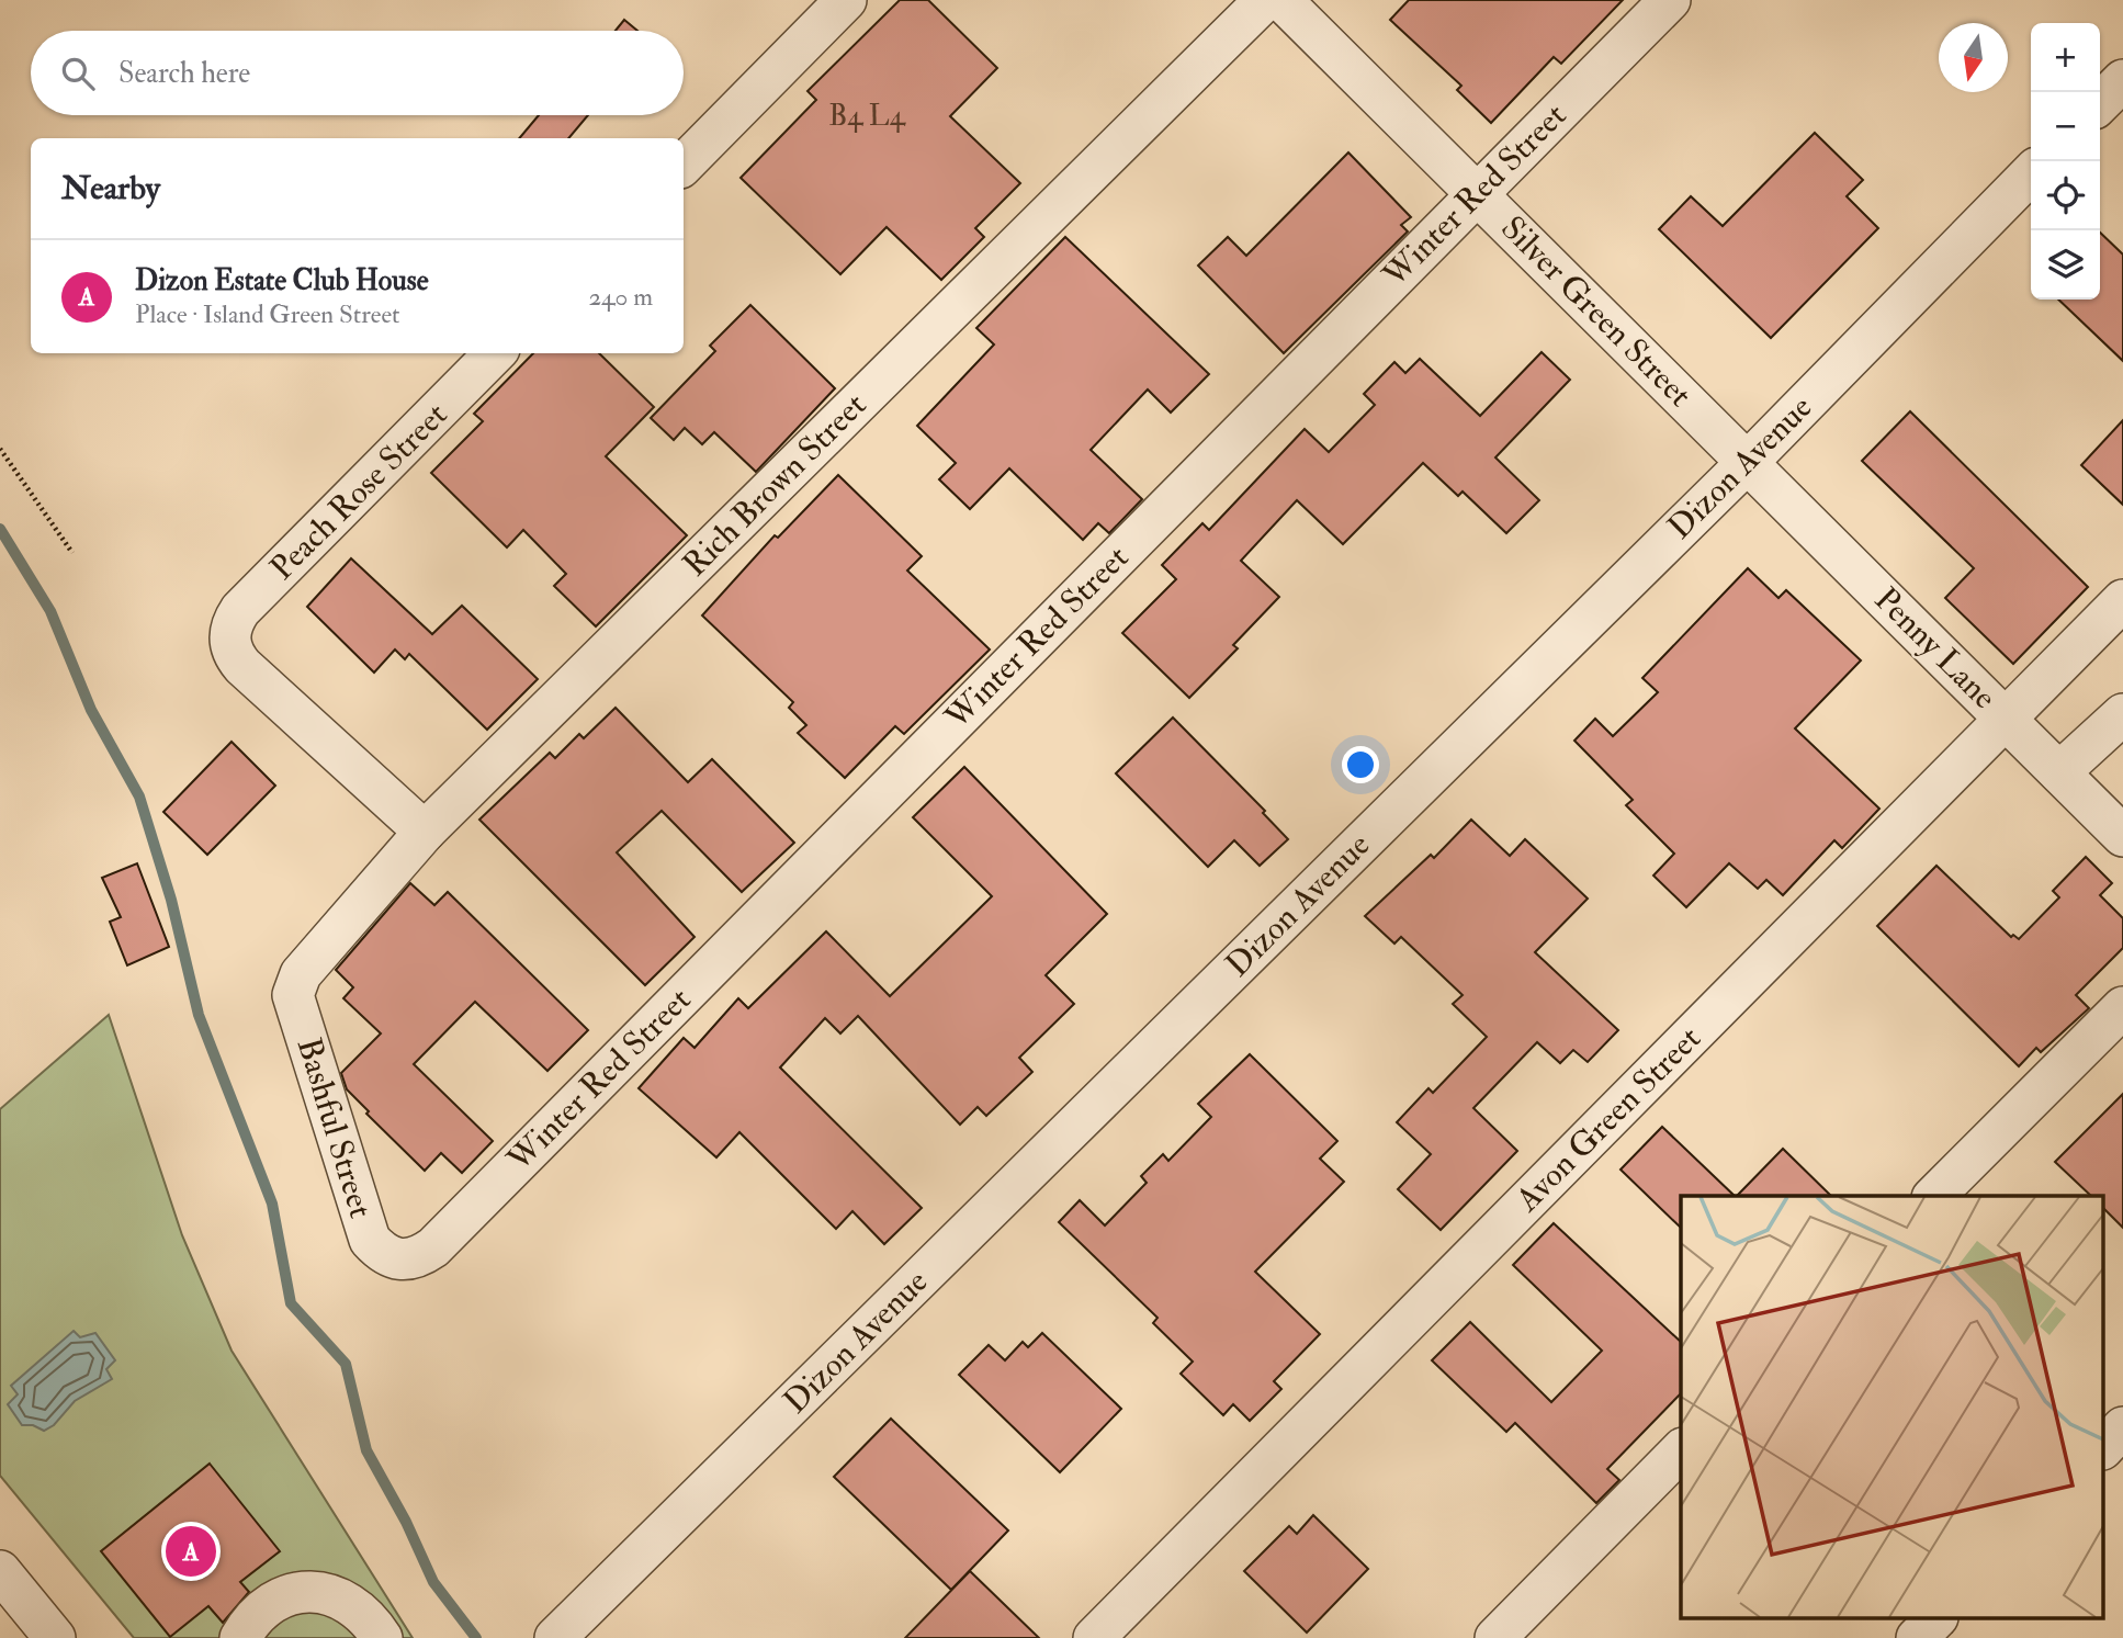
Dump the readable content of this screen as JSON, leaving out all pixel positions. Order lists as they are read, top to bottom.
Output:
{
  "streets": {
    "street": [
      "Winter Red Street",
      "Silver Green Street",
      "Dizon Avenue",
      "Rich Brown Street",
      "Peach Rose Street",
      "Penny Lane",
      "Avon Green Street",
      "Bashful Street"
    ]
  },
  "crossings": [
    ["Winter Red Street", "Silver Green Street"],
    ["Winter Red Street", "Bashful Street"],
    ["Silver Green Street", "Dizon Avenue"],
    ["Silver Green Street", "Penny Lane"],
    ["Dizon Avenue", "Penny Lane"],
    ["Rich Brown Street", "Peach Rose Street"],
    ["Rich Brown Street", "Bashful Street"],
    ["Penny Lane", "Avon Green Street"]
  ],
  "house_numbers": ["B4 L4"],
  "north": "bottom",
  "page": {
    "map_buttons": ["+", "−"],
    "search": "Search here",
    "heading": "Nearby",
    "list": [
      {
        "mark": "A",
        "name": "Dizon Estate Club House",
        "note": "Place · Island Green Street",
        "value": "240 m"
      }
    ],
    "pins": "A"
  }
}
